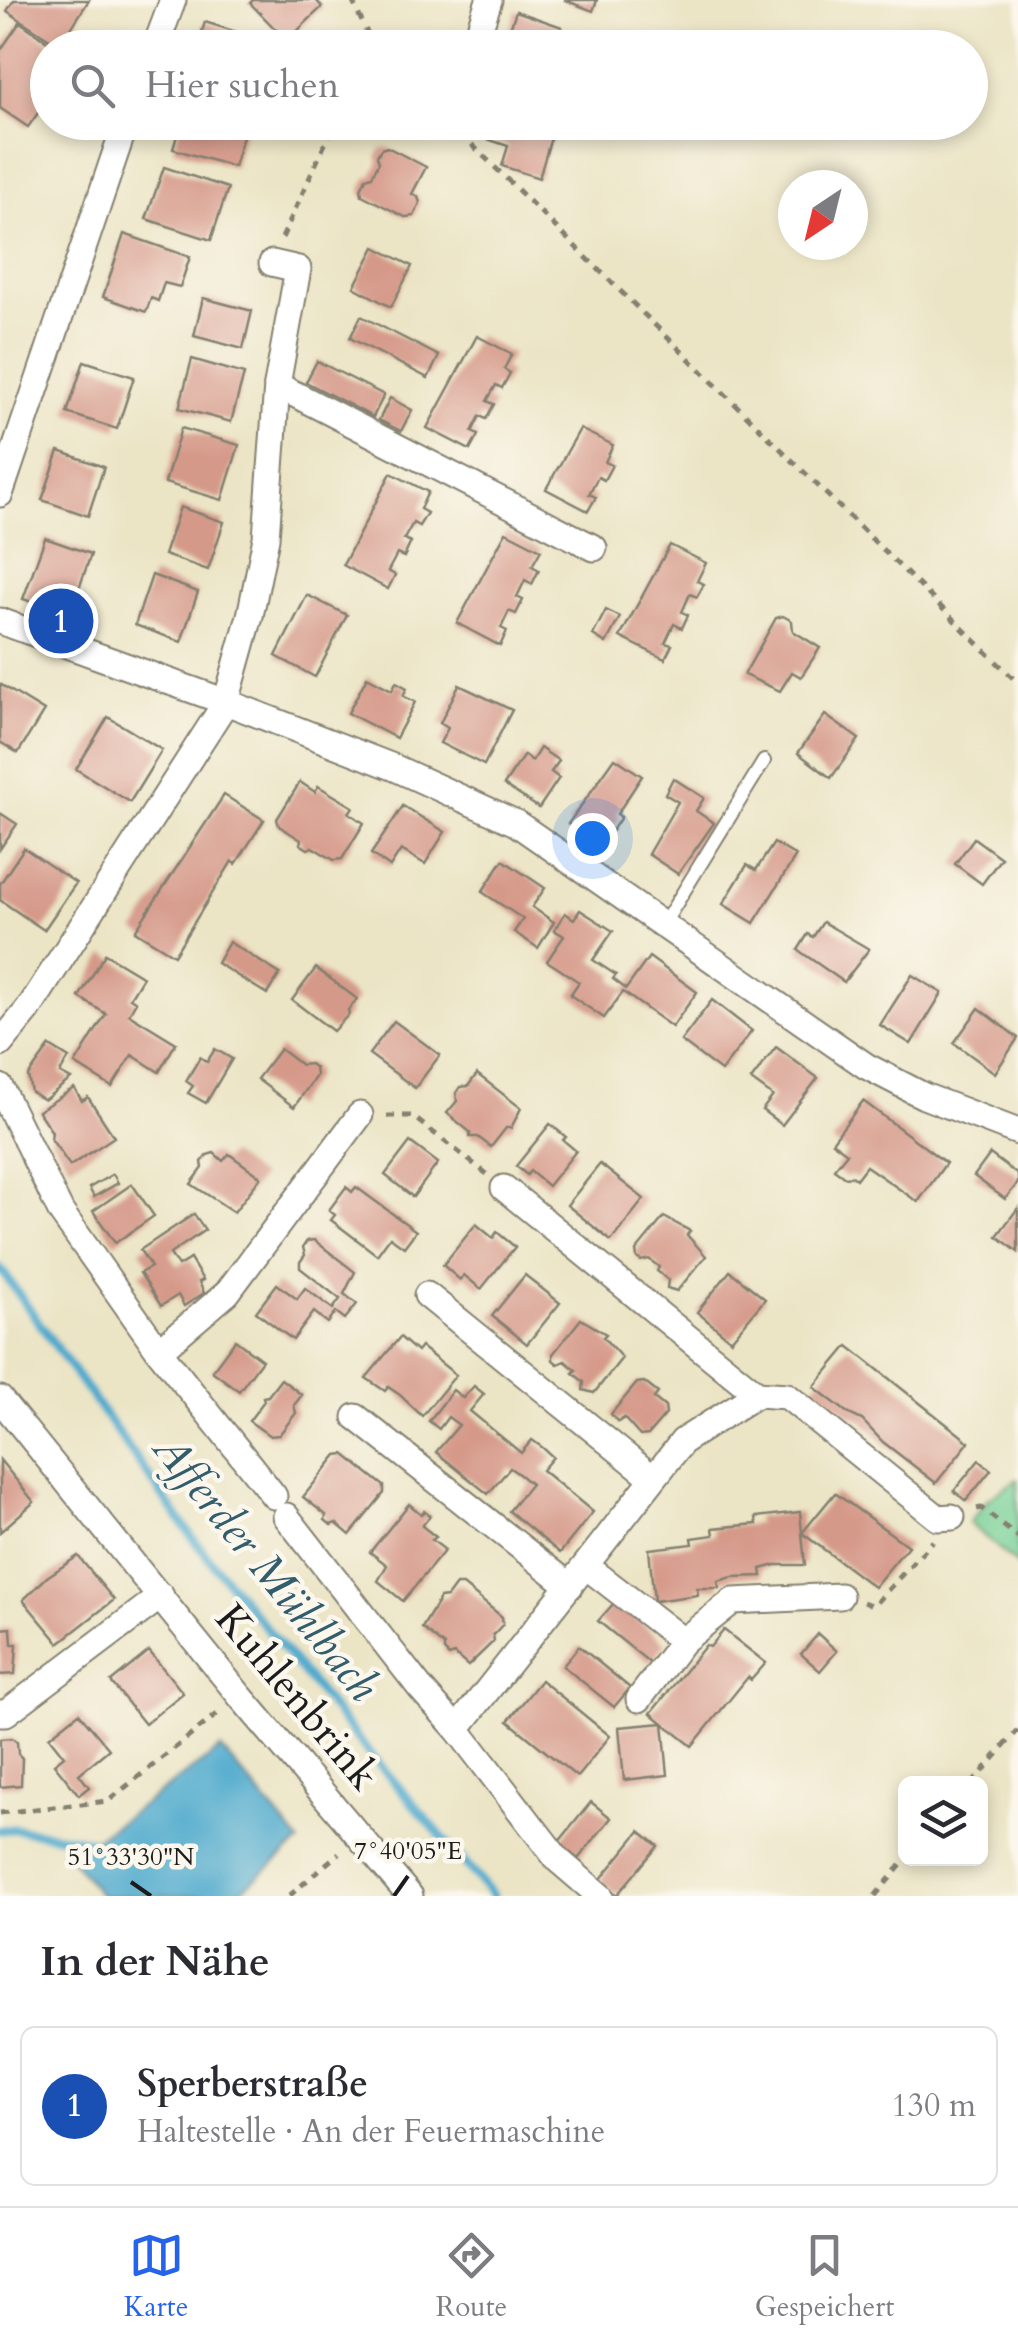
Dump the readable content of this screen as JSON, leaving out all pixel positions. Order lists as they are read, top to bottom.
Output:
{
  "streets": {
    "street": ["Kuhlenbrink"]
  },
  "water": ["Afferder Mühlbach"],
  "north": "bottom left",
  "page": {
    "search": "Hier suchen",
    "pins": "1",
    "heading": "In der Nähe",
    "list": [
      {
        "mark": "1",
        "name": "Sperberstraße",
        "note": "Haltestelle · An der Feuermaschine",
        "value": "130 m"
      }
    ],
    "nav": ["Karte", "Route", "Gespeichert"]
  },
  "coordinates": ["7°40'05\"E", "51°33'30\"N"]
}
